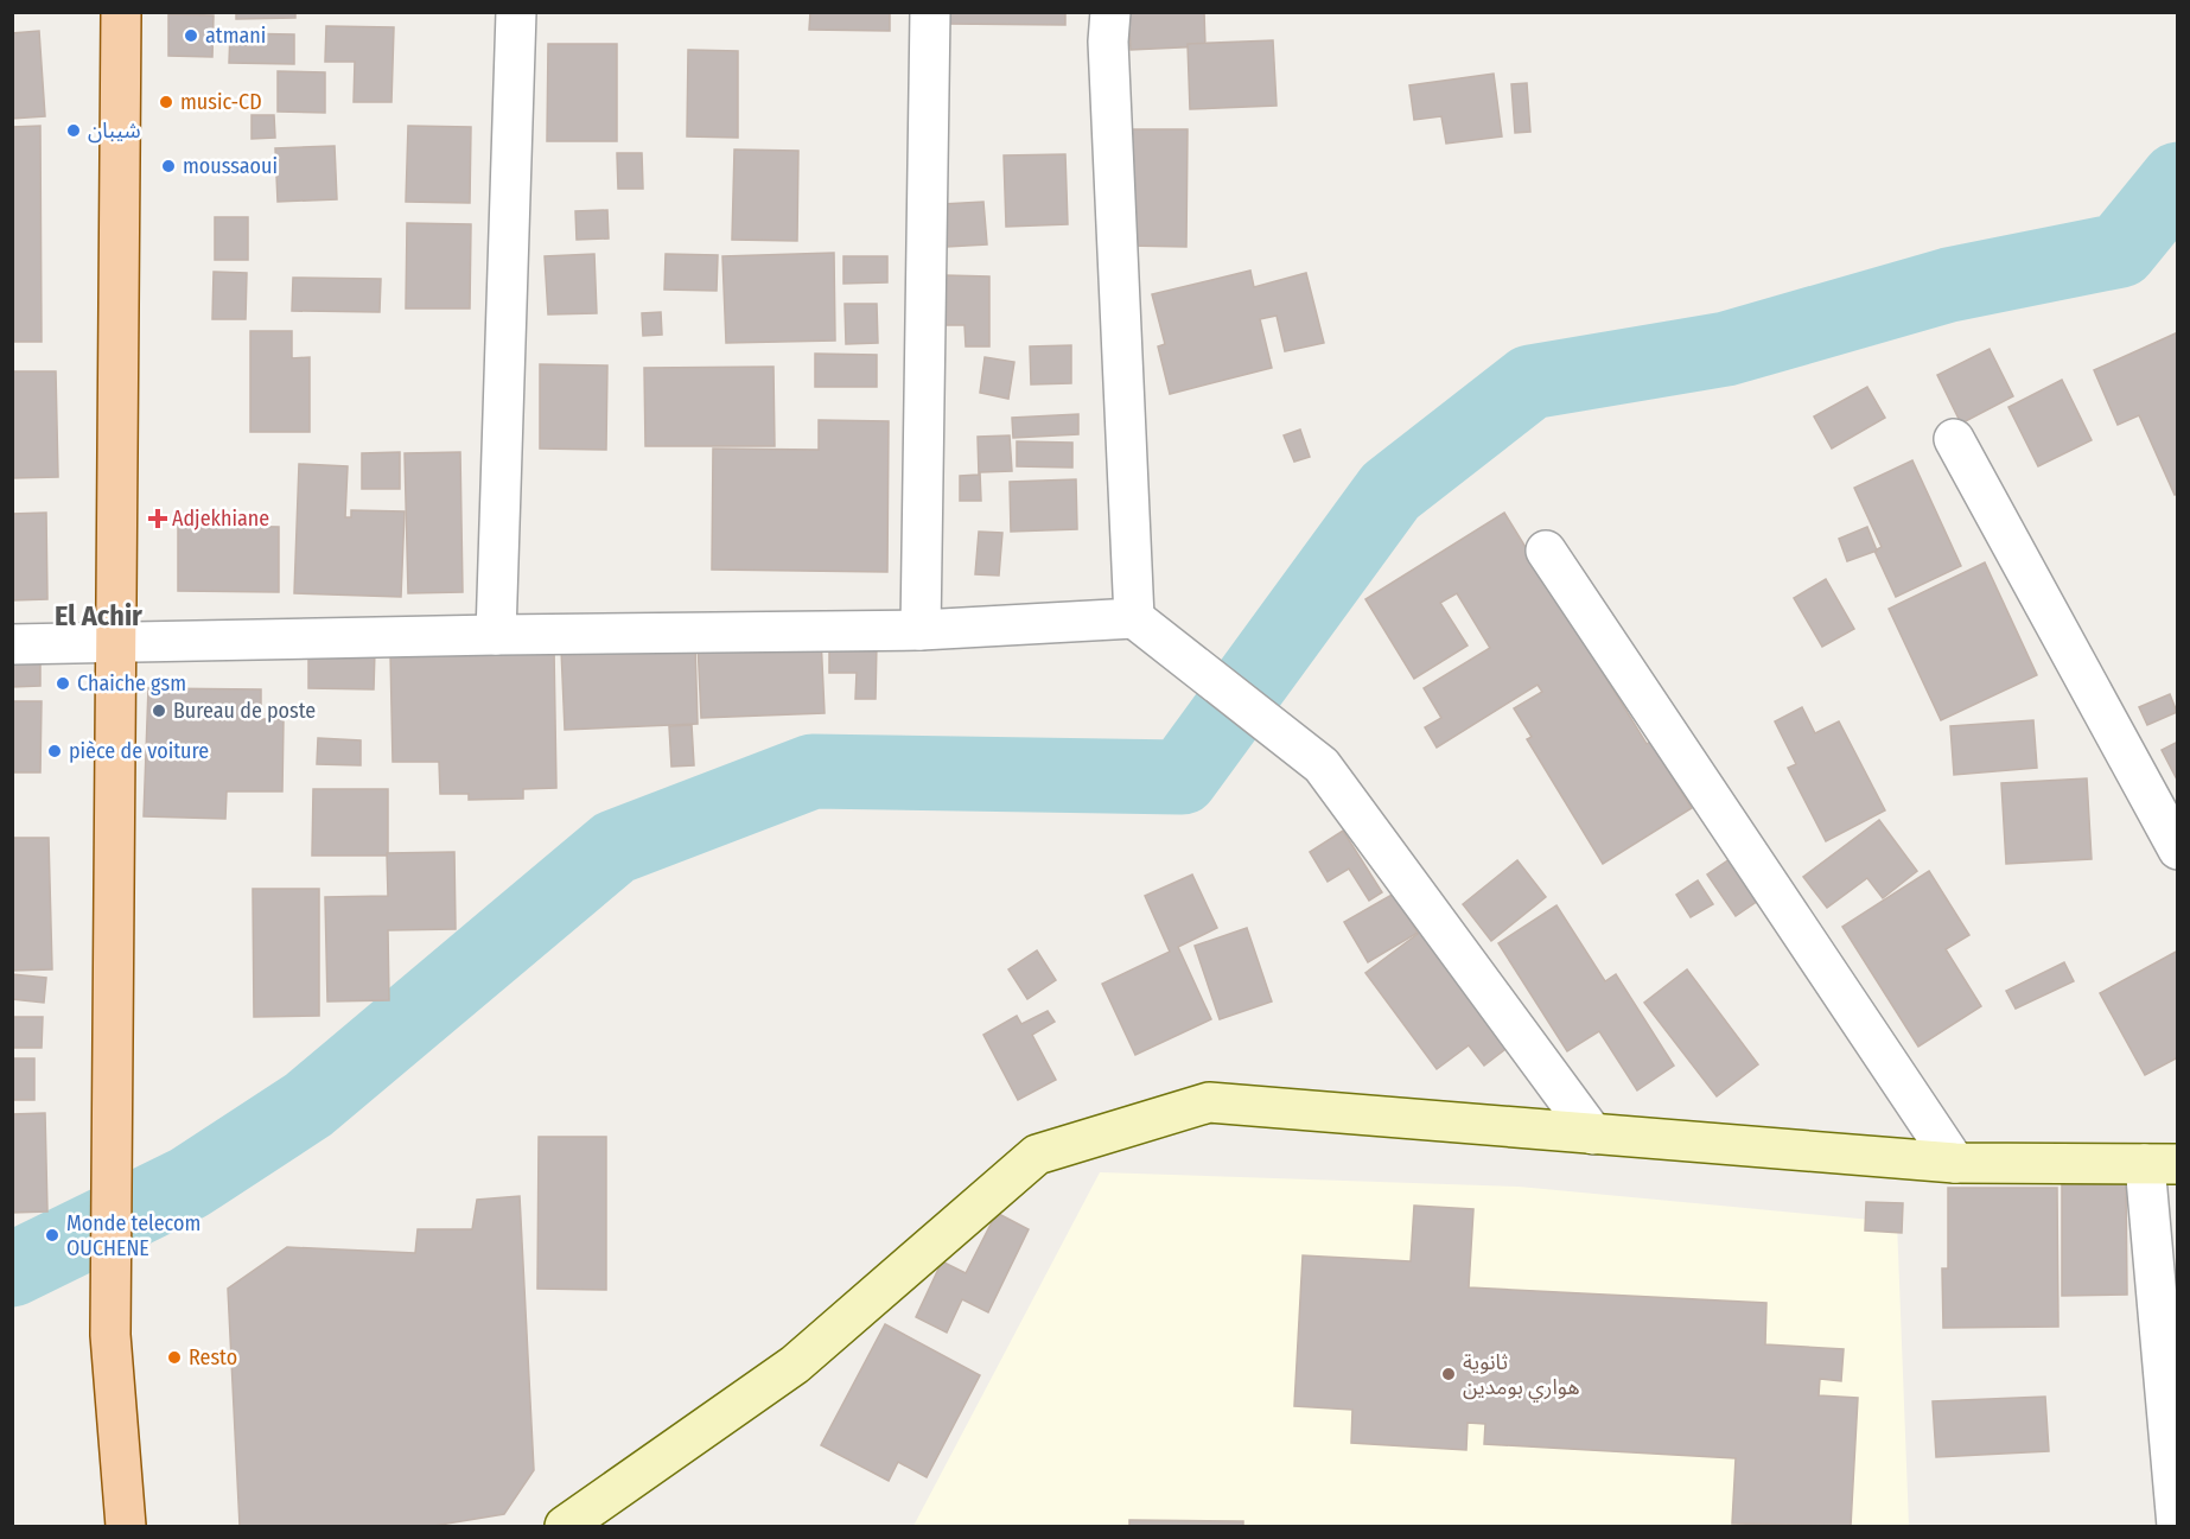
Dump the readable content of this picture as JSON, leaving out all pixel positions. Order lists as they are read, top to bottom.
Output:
{
  "districts": ["El Achir"],
  "places": {
    "other": [
      "atmani",
      "music-CD",
      "شيبان",
      "moussaoui",
      "Chaiche gsm",
      "Bureau de poste",
      "pièce de voiture",
      "Monde telecom OUCHENE",
      "Resto",
      "ثانوية هواري بومدين"
    ],
    "health": ["Adjekhiane"]
  }
}
